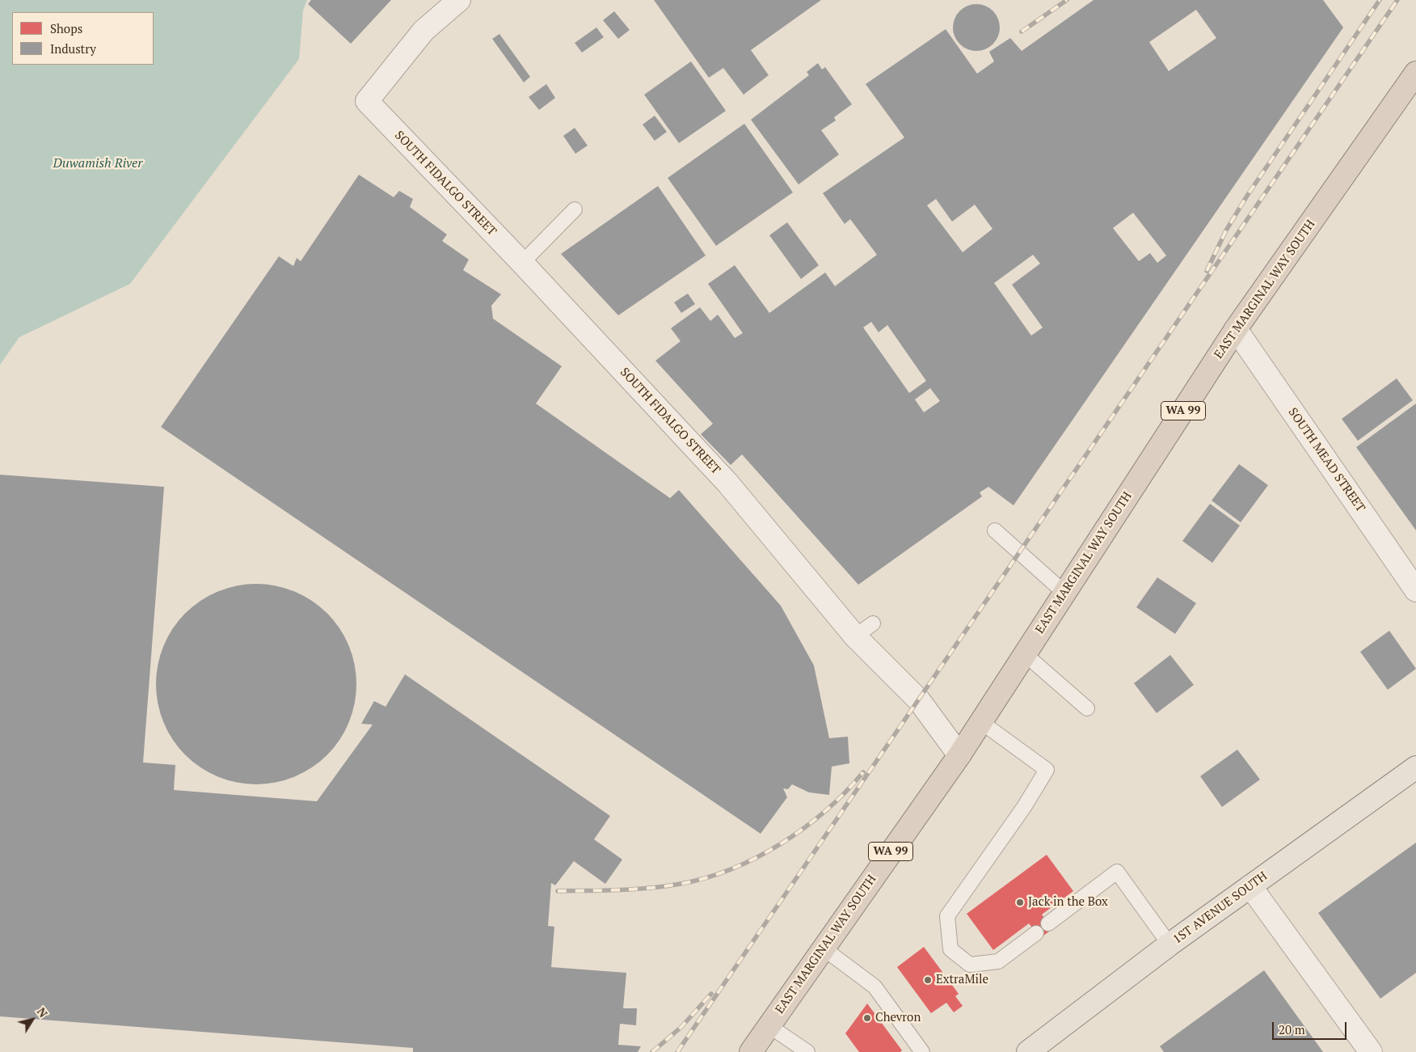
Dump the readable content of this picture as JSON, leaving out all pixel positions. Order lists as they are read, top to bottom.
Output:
{
  "streets": {
    "highway": ["EAST MARGINAL WAY SOUTH", "WA 99"],
    "main road": ["1ST AVENUE SOUTH"],
    "street": ["SOUTH FIDALGO STREET", "SOUTH MEAD STREET"]
  },
  "crossings": [
    ["SOUTH FIDALGO STREET", "EAST MARGINAL WAY SOUTH"],
    ["EAST MARGINAL WAY SOUTH", "SOUTH MEAD STREET"]
  ],
  "water": ["Duwamish River"],
  "places": ["Jack in the Box", "ExtraMile", "Chevron"],
  "legend": ["Shops", "Industry"],
  "scale_bar": "20 m",
  "north": "top right"
}
